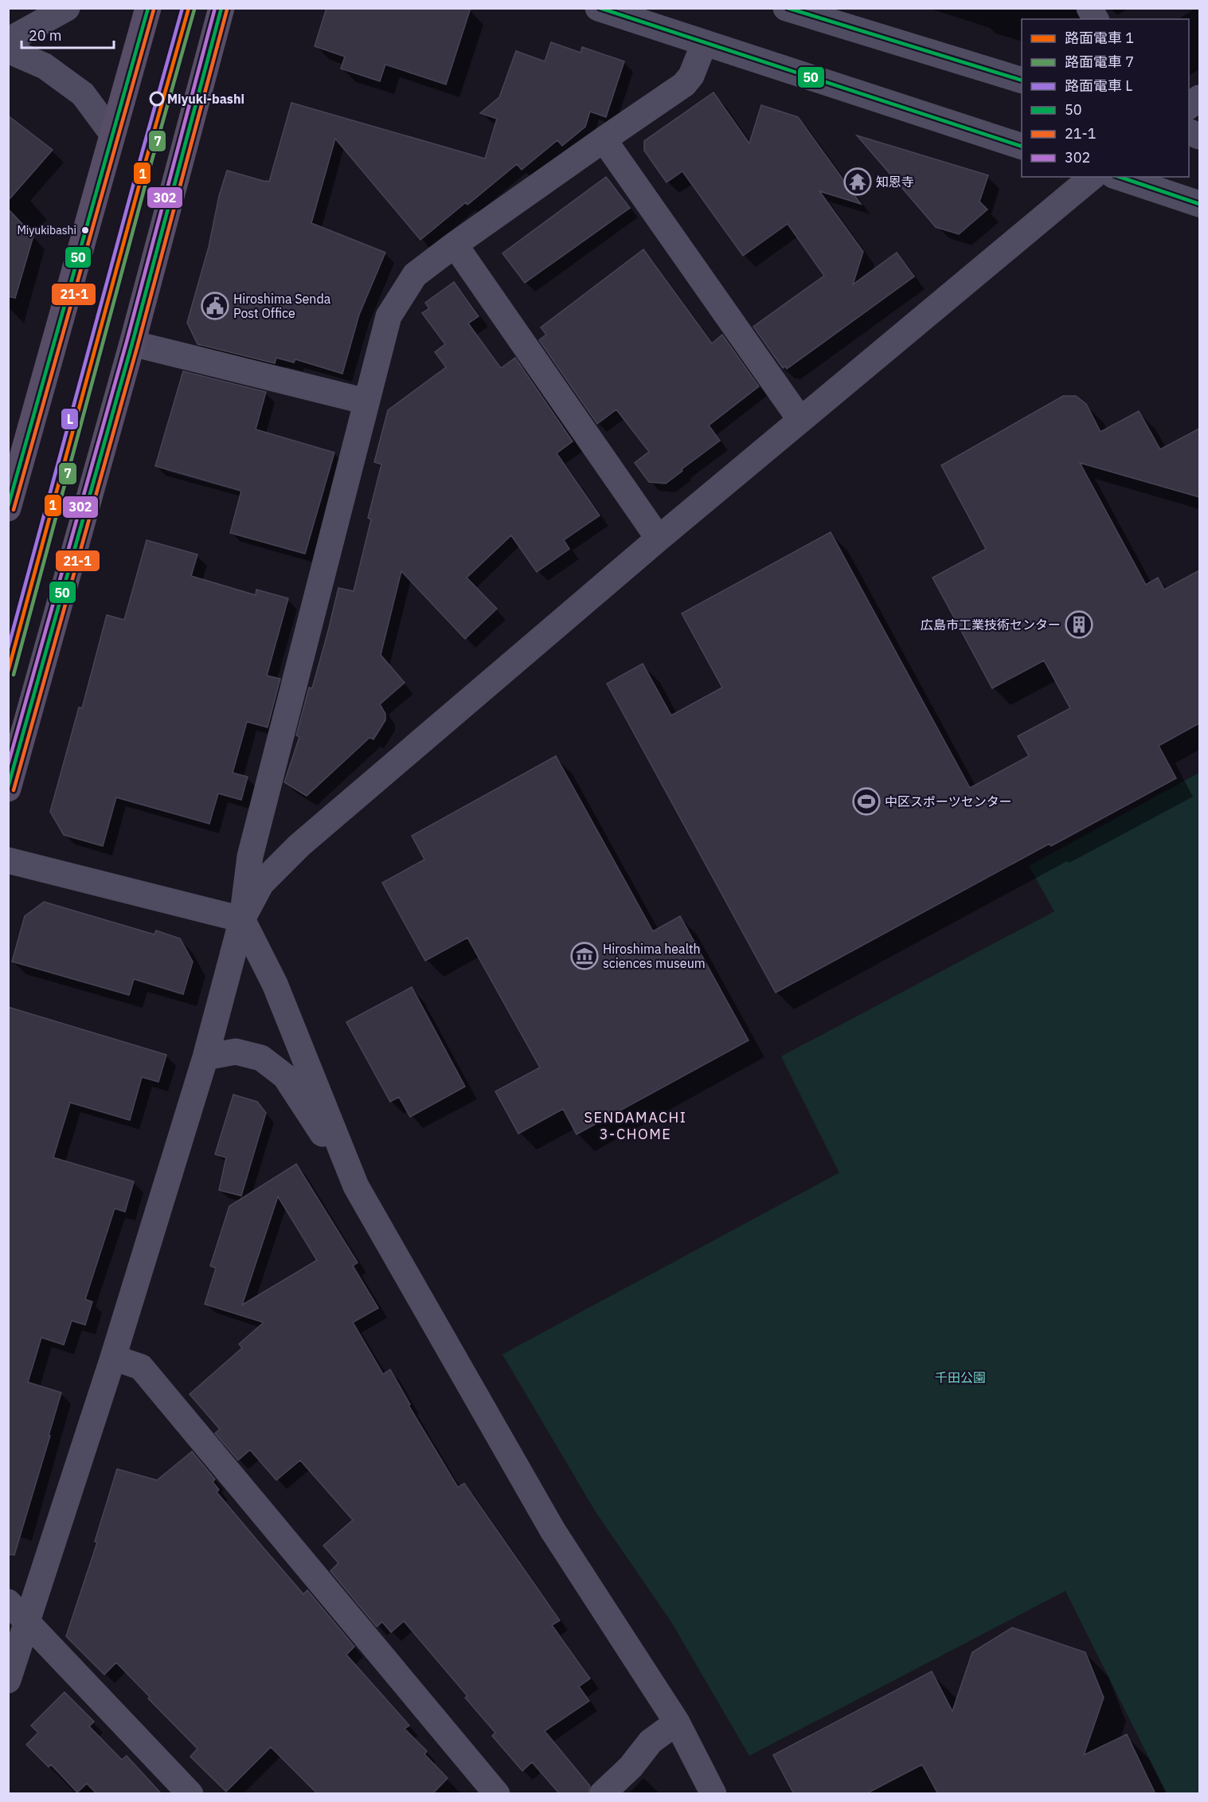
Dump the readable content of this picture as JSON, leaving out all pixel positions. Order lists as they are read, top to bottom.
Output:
{
  "districts": ["SENDAMACHI 3-CHOME"],
  "parks": ["千田公園"],
  "places": {
    "other": ["Miyuki-bashi", "Miyukibashi"],
    "temple": ["知恩寺"],
    "public building": ["Hiroshima Senda Post Office"],
    "building": ["広島市工業技術センター"],
    "sports": ["中区スポーツセンター"],
    "museum": ["Hiroshima health sciences museum"]
  },
  "lines": [
    "tram line 1",
    "tram line L",
    "transit line 50",
    "transit line 302",
    "tram line 7",
    "transit line 21-1"
  ],
  "legend": [
    "路面電車 1",
    "路面電車 7",
    "路面電車 L",
    "50",
    "21-1",
    "302"
  ],
  "scale_bar": "20 m"
}
